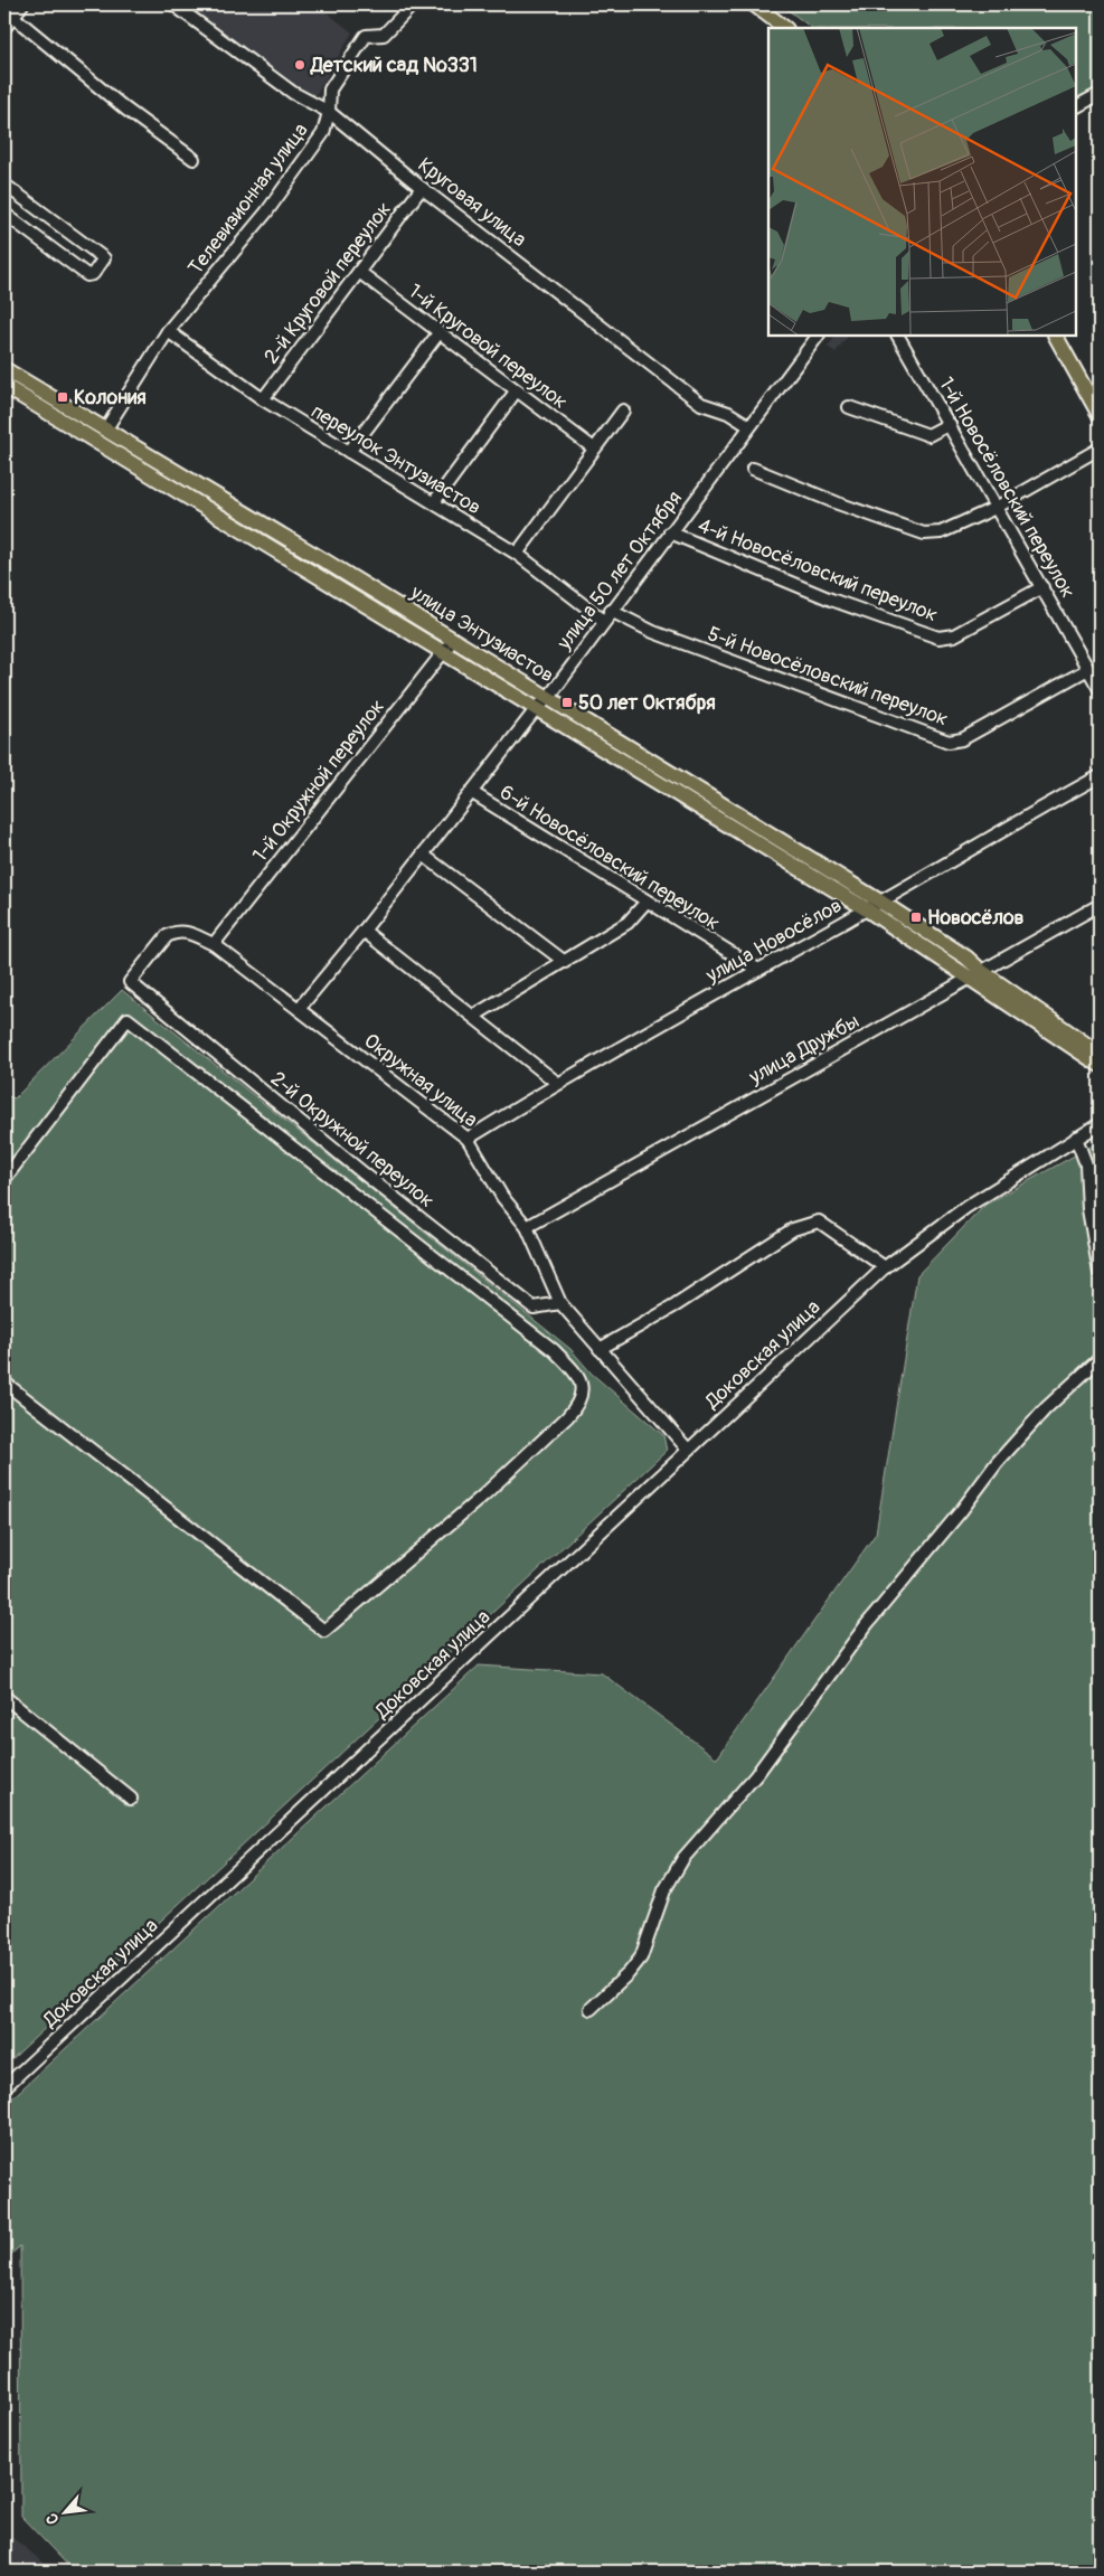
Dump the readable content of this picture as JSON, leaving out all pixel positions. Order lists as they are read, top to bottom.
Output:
{
  "streets": {
    "main road": ["улица Энтузиастов"],
    "street": [
      "Телевизионная улица",
      "Круговая улица",
      "2-й Круговой переулок",
      "1-й Круговой переулок",
      "переулок Энтузиастов",
      "1-й Новосёловский переулок",
      "улица 50 лет Октября",
      "4-й Новосёловский переулок",
      "5-й Новосёловский переулок",
      "1-й Окружной переулок",
      "6-й Новосёловский переулок",
      "улица Новосёлов",
      "улица Дружбы",
      "Окружная улица",
      "2-й Окружной переулок",
      "Доковская улица"
    ]
  },
  "crossings": [
    ["Телевизионная улица", "Круговая улица"],
    ["Телевизионная улица", "переулок Энтузиастов"],
    ["Телевизионная улица", "улица Энтузиастов"],
    ["Круговая улица", "2-й Круговой переулок"],
    ["Круговая улица", "улица 50 лет Октября"],
    ["2-й Круговой переулок", "1-й Круговой переулок"],
    ["2-й Круговой переулок", "переулок Энтузиастов"],
    ["переулок Энтузиастов", "улица 50 лет Октября"],
    ["переулок Энтузиастов", "5-й Новосёловский переулок"],
    ["1-й Новосёловский переулок", "4-й Новосёловский переулок"],
    ["1-й Новосёловский переулок", "5-й Новосёловский переулок"],
    ["улица 50 лет Октября", "4-й Новосёловский переулок"],
    ["улица 50 лет Октября", "улица Энтузиастов"],
    ["улица 50 лет Октября", "5-й Новосёловский переулок"],
    ["улица 50 лет Октября", "6-й Новосёловский переулок"],
    ["улица 50 лет Октября", "Окружная улица"],
    ["улица Энтузиастов", "1-й Окружной переулок"],
    ["улица Энтузиастов", "улица Новосёлов"],
    ["улица Энтузиастов", "улица Дружбы"],
    ["1-й Окружной переулок", "Окружная улица"],
    ["6-й Новосёловский переулок", "улица Новосёлов"],
    ["улица Новосёлов", "Окружная улица"],
    ["улица Дружбы", "Окружная улица"],
    ["Окружная улица", "2-й Окружной переулок"],
    ["Окружная улица", "Доковская улица"]
  ],
  "places": {
    "other": ["Детский сад №331"],
    "transit": ["Колония", "50 лет Октября", "Новосёлов"]
  },
  "north": "bottom left"
}
